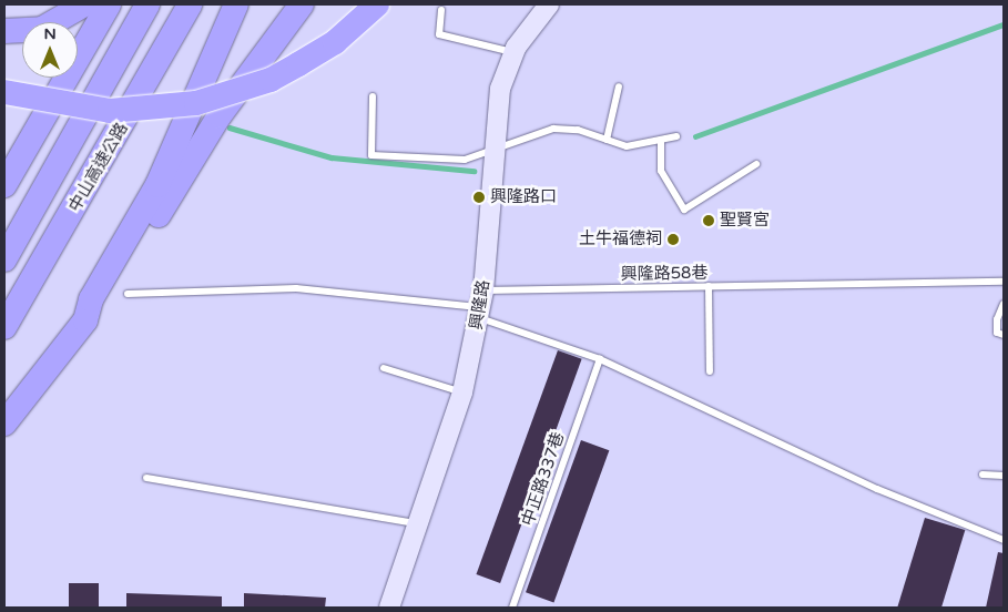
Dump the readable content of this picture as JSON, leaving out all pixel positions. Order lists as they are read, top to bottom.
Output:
{
  "streets": {
    "highway": ["中山高速公路"],
    "street": ["興隆路"],
    "lane": ["興隆路58巷", "中正路337巷"]
  },
  "crossings": [
    ["興隆路58巷", "興隆路"]
  ],
  "places": ["興隆路口", "聖賢宮", "土牛福德祠"],
  "north": "top"
}
